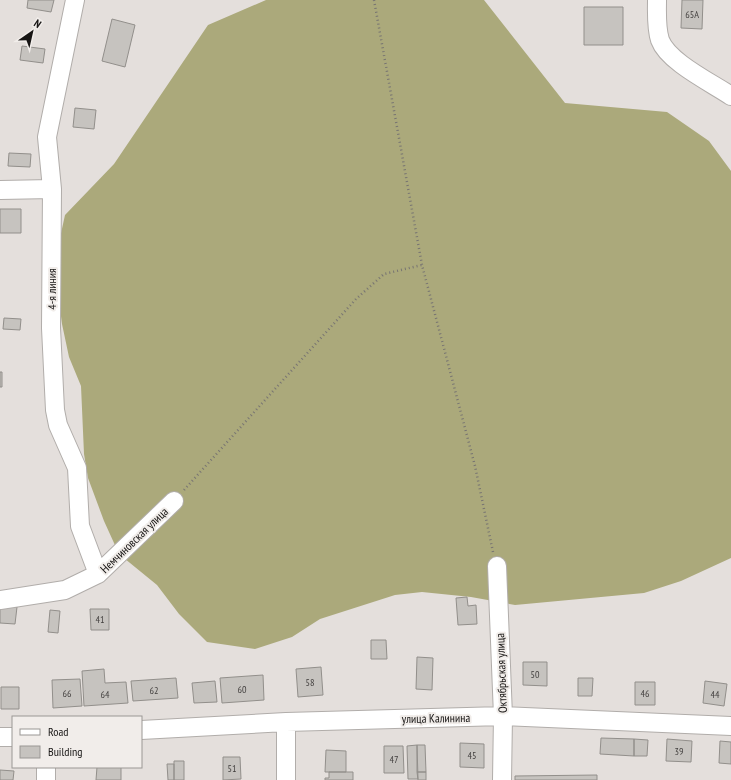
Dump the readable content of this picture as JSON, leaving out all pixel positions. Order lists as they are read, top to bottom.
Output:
{
  "streets": {
    "street": [
      "4-я линия",
      "Немчиновская улица",
      "Октябрьская улица",
      "улица Калинина"
    ]
  },
  "crossings": [
    ["4-я линия", "Немчиновская улица"],
    ["Октябрьская улица", "улица Калинина"]
  ],
  "house_numbers": [
    "65А",
    "41",
    "50",
    "58",
    "60",
    "62",
    "66",
    "46",
    "64",
    "44",
    "39",
    "45",
    "47",
    "51"
  ],
  "legend": ["Road", "Building"],
  "north": "top right"
}
